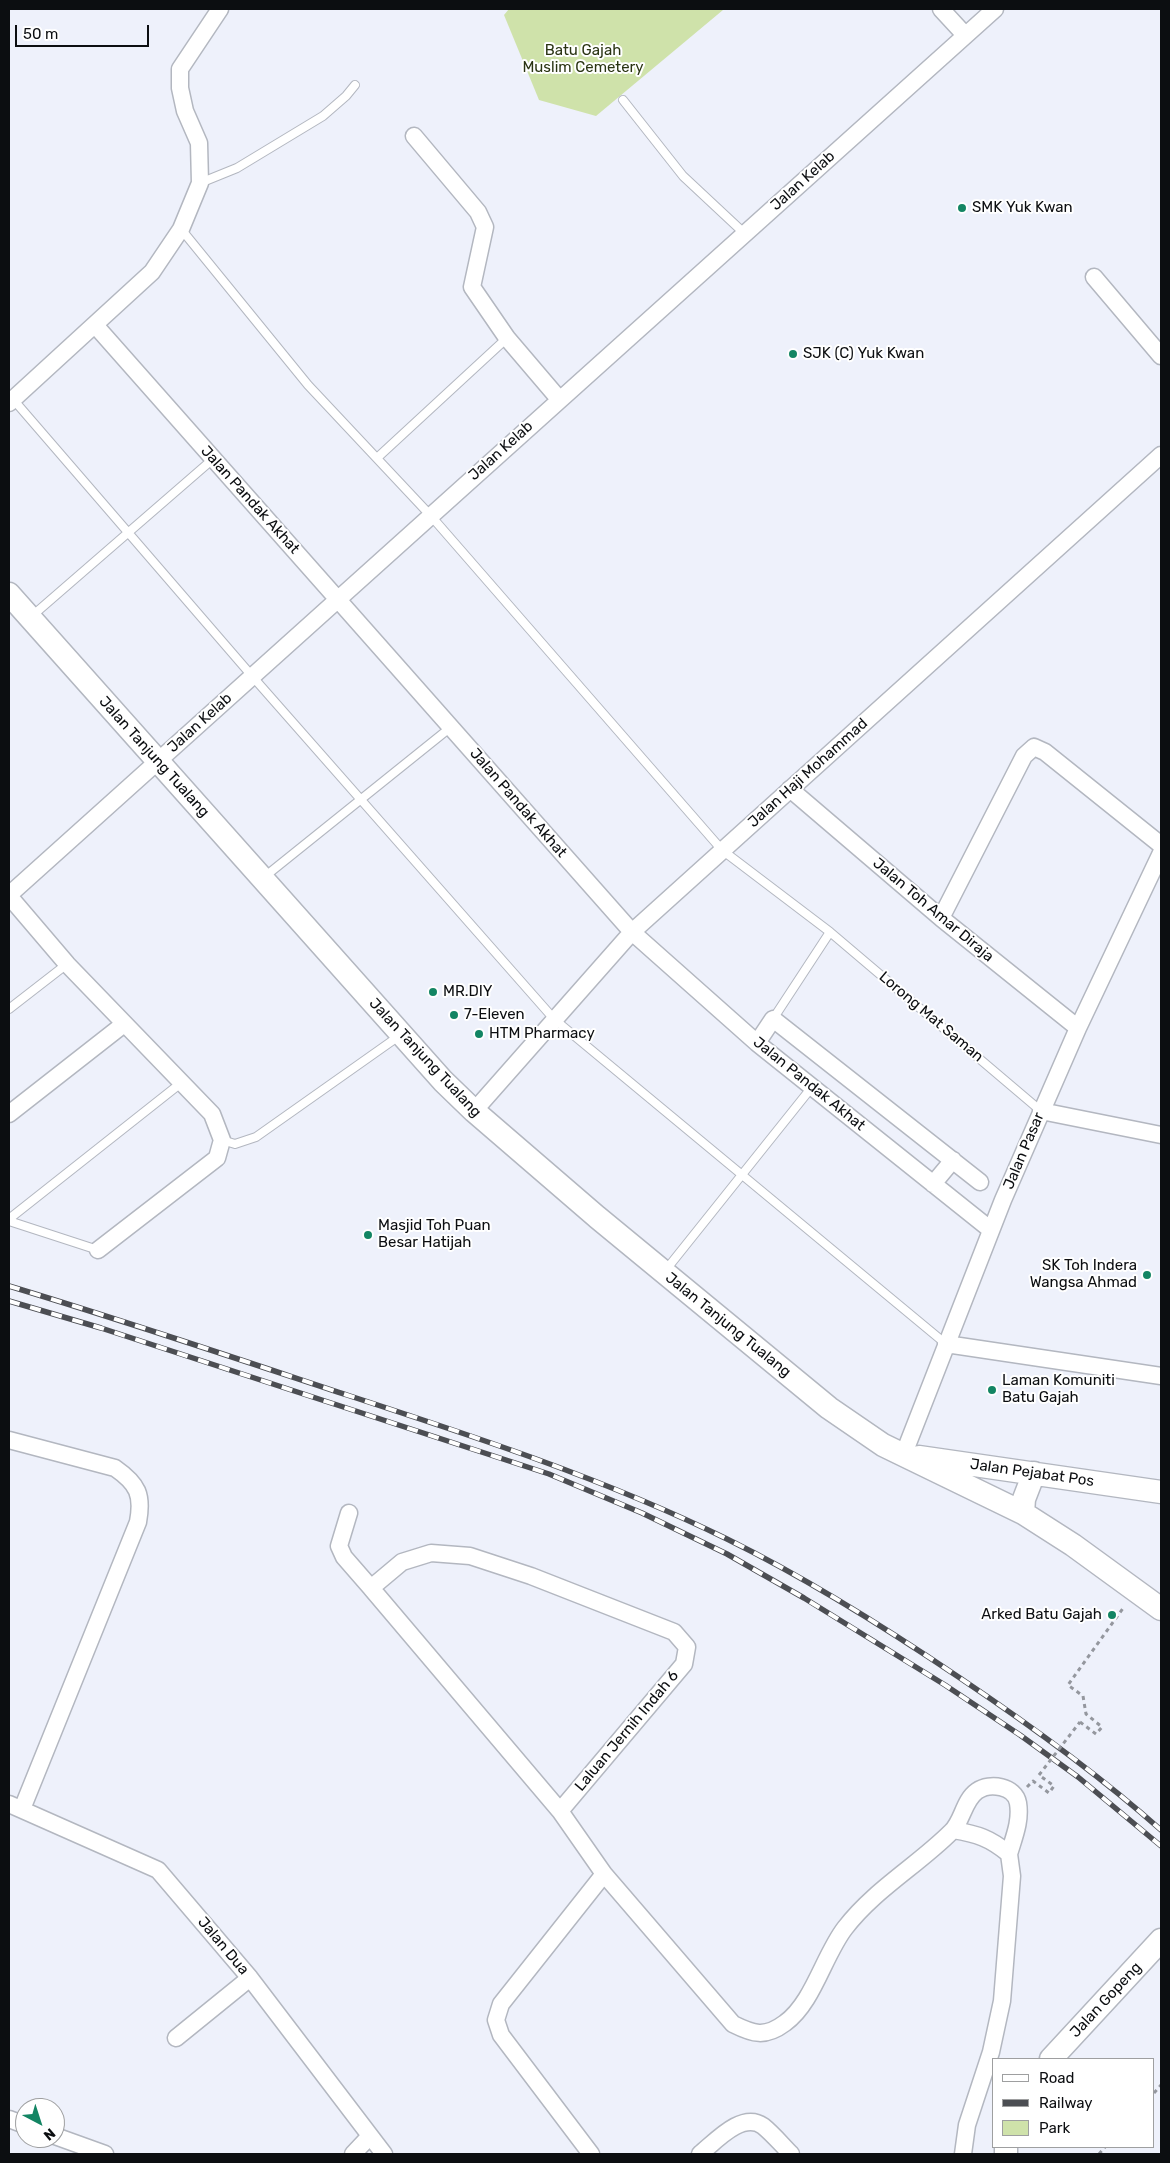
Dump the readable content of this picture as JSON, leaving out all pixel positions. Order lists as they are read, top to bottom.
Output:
{
  "streets": {
    "main road": ["Jalan Tanjung Tualang", "Jalan Pejabat Pos", "Jalan Gopeng"],
    "street": [
      "Jalan Kelab",
      "Jalan Pandak Akhat",
      "Jalan Haji Mohammad",
      "Jalan Toh Amar Diraja",
      "Lorong Mat Saman",
      "Jalan Pasar",
      "Laluan Jernih Indah 6",
      "Jalan Dua"
    ]
  },
  "crossings": [
    ["Jalan Kelab", "Jalan Pandak Akhat"],
    ["Jalan Kelab", "Jalan Tanjung Tualang"],
    ["Jalan Kelab", "Lorong Mat Saman"],
    ["Jalan Pandak Akhat", "Jalan Haji Mohammad"],
    ["Jalan Pandak Akhat", "Jalan Pasar"],
    ["Jalan Tanjung Tualang", "Jalan Haji Mohammad"],
    ["Jalan Tanjung Tualang", "Jalan Pasar"],
    ["Jalan Tanjung Tualang", "Jalan Pejabat Pos"],
    ["Jalan Haji Mohammad", "Jalan Toh Amar Diraja"],
    ["Jalan Haji Mohammad", "Lorong Mat Saman"],
    ["Jalan Toh Amar Diraja", "Jalan Pasar"],
    ["Lorong Mat Saman", "Jalan Pasar"],
    ["Jalan Pasar", "Jalan Pejabat Pos"]
  ],
  "parks": ["Batu Gajah Muslim Cemetery"],
  "places": [
    "SMK Yuk Kwan",
    "SJK (C) Yuk Kwan",
    "MR.DIY",
    "7-Eleven",
    "HTM Pharmacy",
    "Masjid Toh Puan Besar Hatijah",
    "SK Toh Indera Wangsa Ahmad",
    "Laman Komuniti Batu Gajah",
    "Arked Batu Gajah"
  ],
  "legend": ["Road", "Railway", "Park"],
  "scale_bar": "50 m",
  "north": "bottom right"
}
